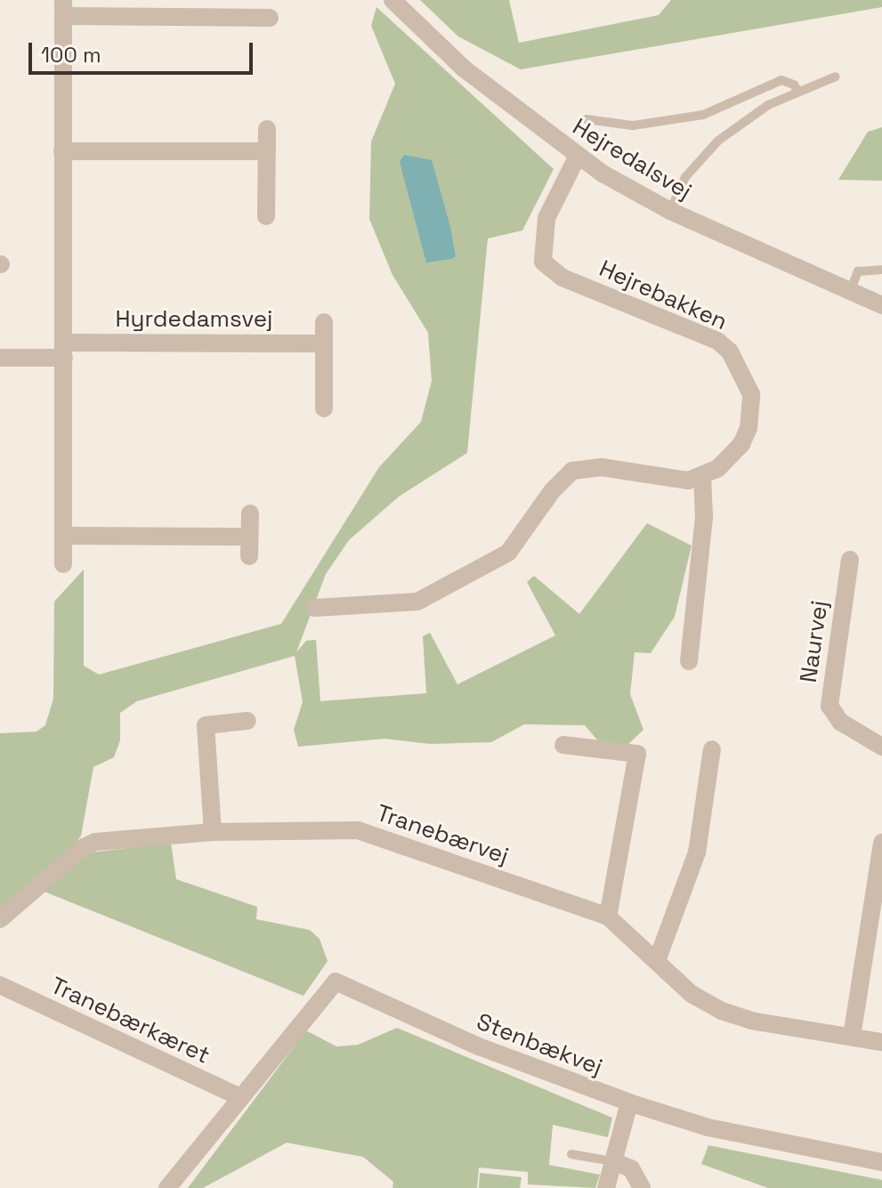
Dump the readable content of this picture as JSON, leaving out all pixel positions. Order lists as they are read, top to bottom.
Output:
{
  "streets": {
    "street": [
      "Hejredalsvej",
      "Hejrebakken",
      "Hyrdedamsvej",
      "Naurvej",
      "Tranebærvej",
      "Tranebærkæret",
      "Stenbækvej"
    ]
  },
  "crossings": [
    ["Hejredalsvej", "Hejrebakken"],
    ["Tranebærkæret", "Stenbækvej"]
  ],
  "scale_bar": "100 m"
}
